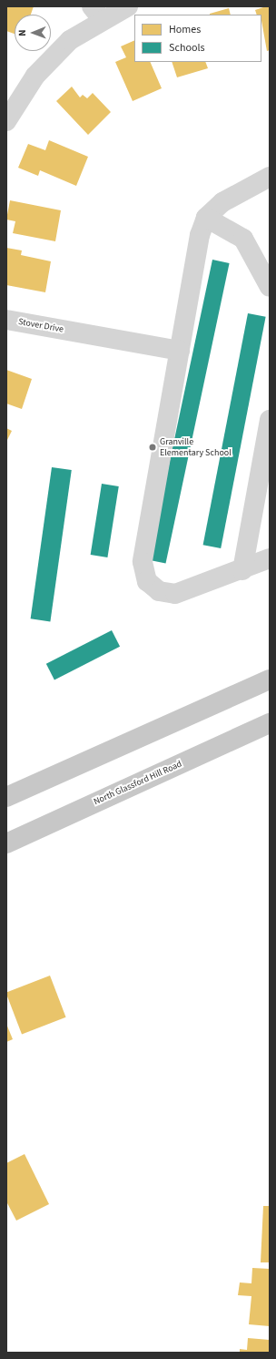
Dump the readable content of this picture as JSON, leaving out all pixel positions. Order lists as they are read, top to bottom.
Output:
{
  "streets": {
    "main road": ["North Glassford Hill Road"],
    "street": ["Stover Drive"]
  },
  "places": ["Granville Elementary School"],
  "legend": ["Homes", "Schools"],
  "north": "left"
}
